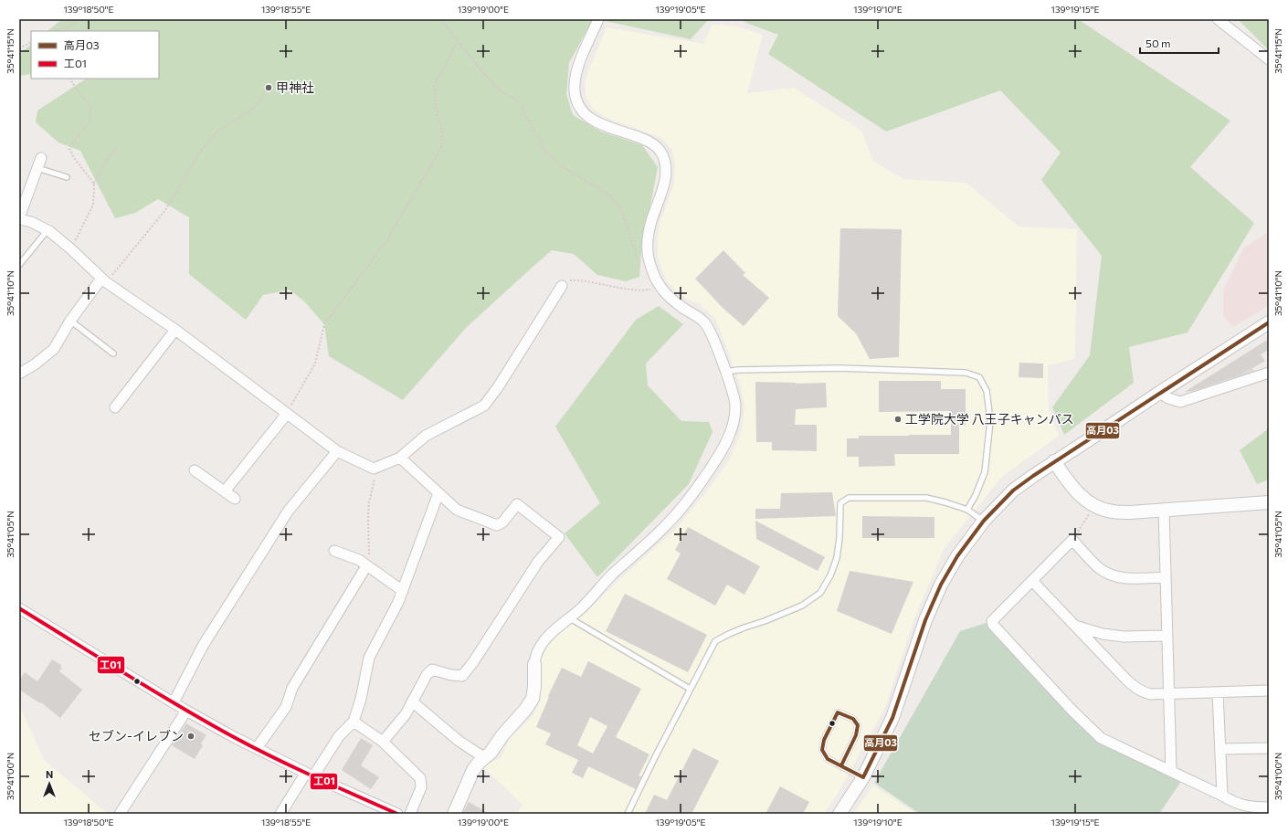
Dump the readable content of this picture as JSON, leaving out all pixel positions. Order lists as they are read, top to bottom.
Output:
{
  "places": ["甲神社", "工学院大学 八王子キャンパス", "セブン-イレブン"],
  "lines": ["transit line 高月03", "transit line 工01"],
  "legend": ["高月03", "工01"],
  "scale_bar": "50 m",
  "north": "top",
  "coordinates": [
    "139°18'50\"E",
    "139°18'55\"E",
    "139°19'00\"E",
    "139°19'05\"E",
    "139°19'10\"E",
    "139°19'15\"E",
    "35°41'15\"N",
    "35°41'10\"N",
    "35°41'05\"N",
    "35°41'00\"N"
  ]
}
